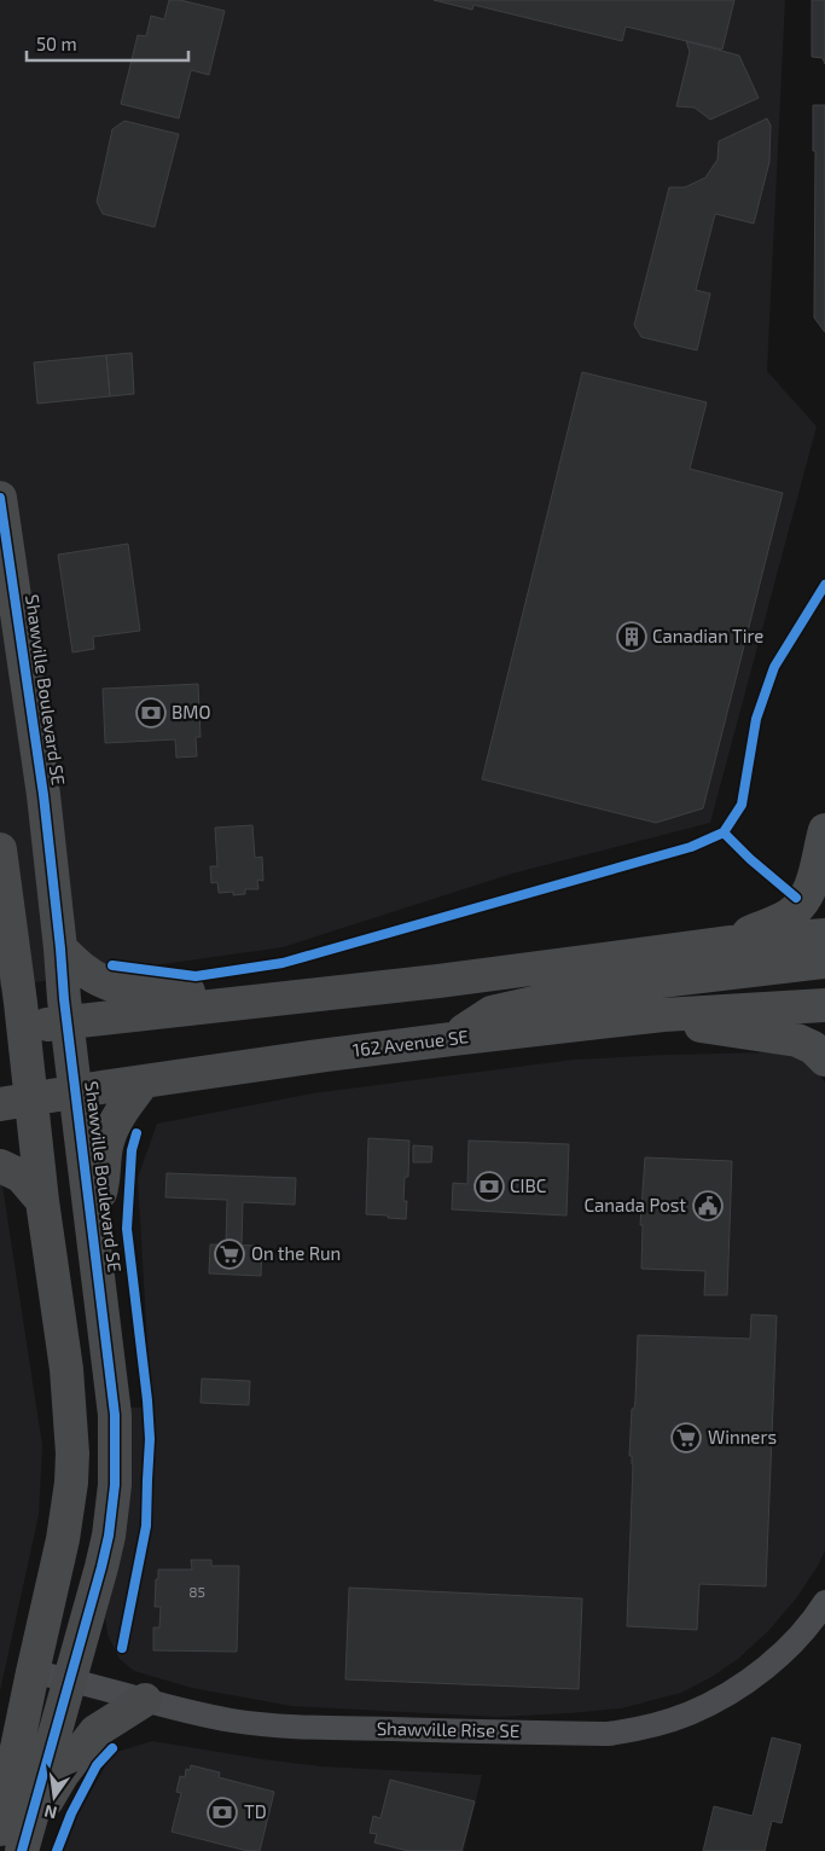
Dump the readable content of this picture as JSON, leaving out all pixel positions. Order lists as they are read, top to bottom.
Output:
{
  "streets": {
    "main road": ["Shawville Boulevard SE", "162 Avenue SE"],
    "street": ["Shawville Rise SE"]
  },
  "crossings": [
    ["Shawville Boulevard SE", "162 Avenue SE"],
    ["Shawville Boulevard SE", "Shawville Rise SE"]
  ],
  "places": {
    "building": ["Canadian Tire"],
    "bank": ["BMO", "CIBC", "TD"],
    "public building": ["Canada Post"],
    "supermarket": ["On the Run", "Winners"]
  },
  "house_numbers": ["85"],
  "scale_bar": "50 m",
  "north": "bottom"
}
